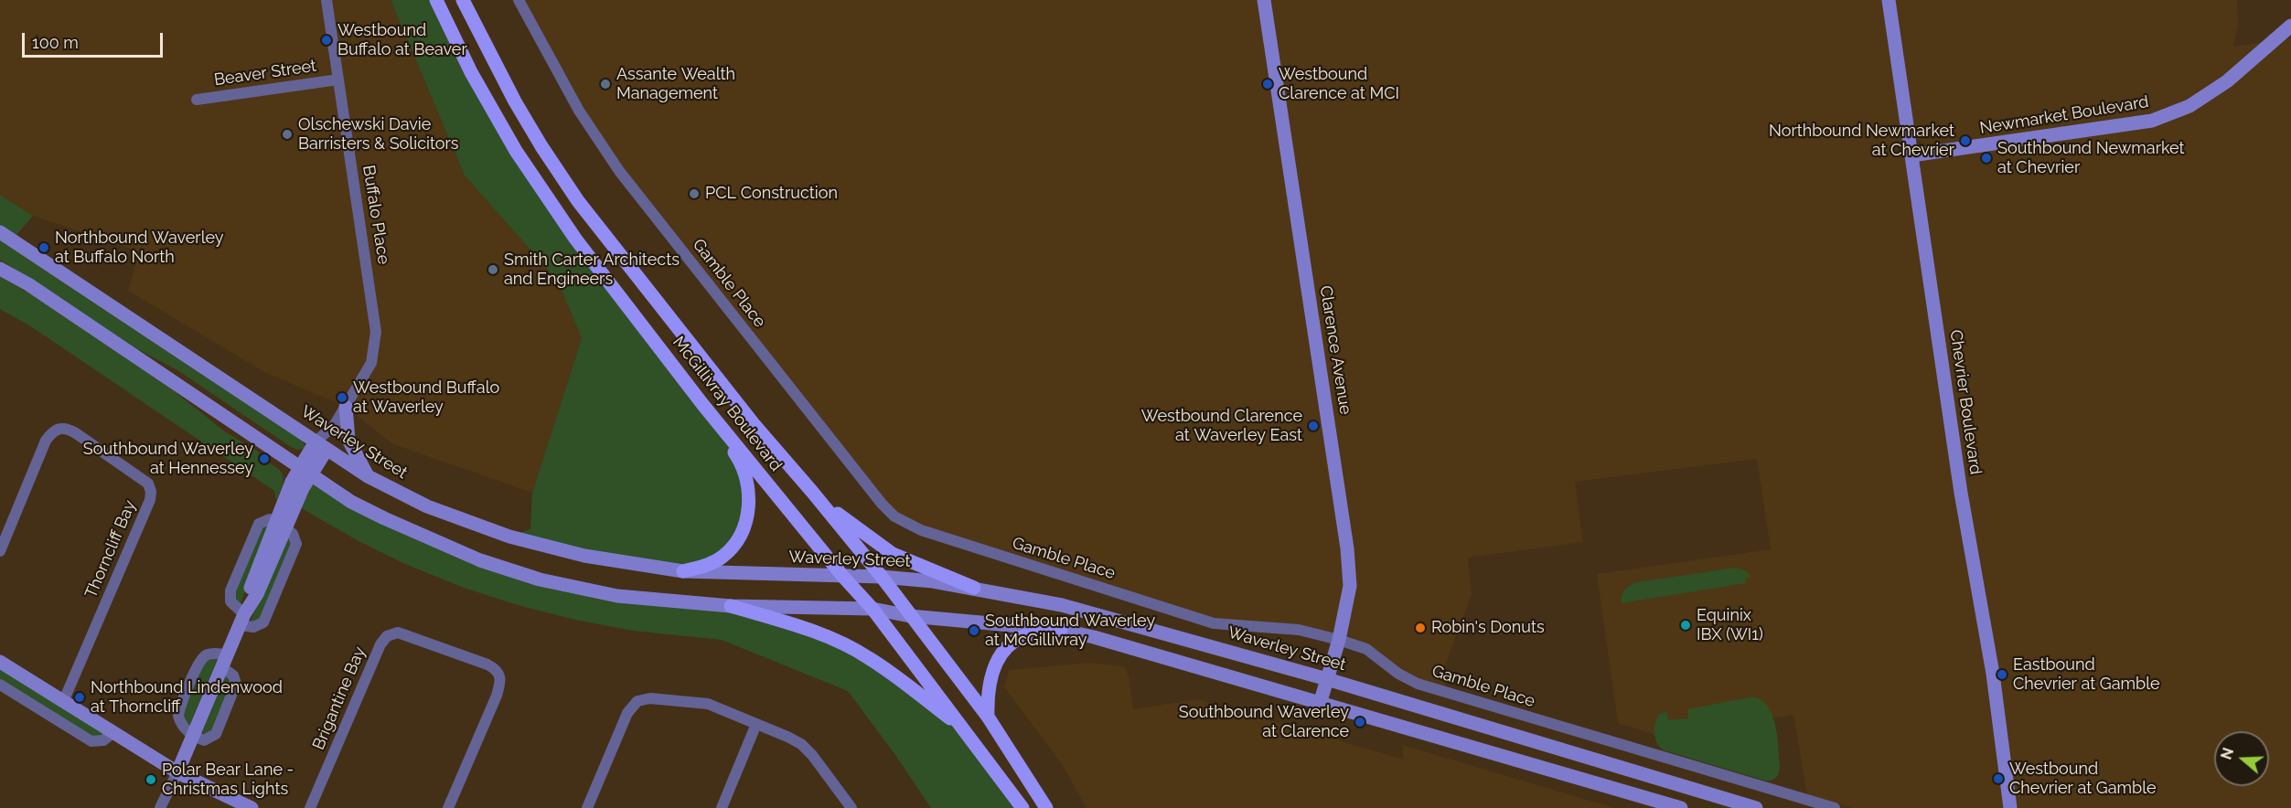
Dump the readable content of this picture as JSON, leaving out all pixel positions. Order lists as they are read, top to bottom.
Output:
{
  "streets": {
    "main road": [
      "Newmarket Boulevard",
      "Clarence Avenue",
      "Chevrier Boulevard",
      "McGillivray Boulevard",
      "Waverley Street"
    ],
    "street": [
      "Beaver Street",
      "Buffalo Place",
      "Gamble Place",
      "Thorncliff Bay",
      "Brigantine Bay"
    ]
  },
  "crossings": [
    ["Beaver Street", "Buffalo Place"],
    ["Newmarket Boulevard", "Chevrier Boulevard"],
    ["Buffalo Place", "Waverley Street"],
    ["Gamble Place", "Clarence Avenue"],
    ["Clarence Avenue", "Waverley Street"],
    ["McGillivray Boulevard", "Waverley Street"]
  ],
  "places": [
    "Westbound Buffalo at Beaver",
    "Assante Wealth Management",
    "Westbound Clarence at MCI",
    "Olschewski Davie Barristers & Solicitors",
    "Northbound Newmarket at Chevrier",
    "Southbound Newmarket at Chevrier",
    "PCL Construction",
    "Northbound Waverley at Buffalo North",
    "Smith Carter Architects and Engineers",
    "Westbound Buffalo at Waverley",
    "Westbound Clarence at Waverley East",
    "Southbound Waverley at Hennessey",
    "Equinix IBX (WI1)",
    "Robin's Donuts",
    "Southbound Waverley at McGillivray",
    "Eastbound Chevrier at Gamble",
    "Northbound Lindenwood at Thorncliff",
    "Southbound Waverley at Clarence",
    "Westbound Chevrier at Gamble",
    "Polar Bear Lane - Christmas Lights"
  ],
  "scale_bar": "100 m",
  "north": "left"
}
